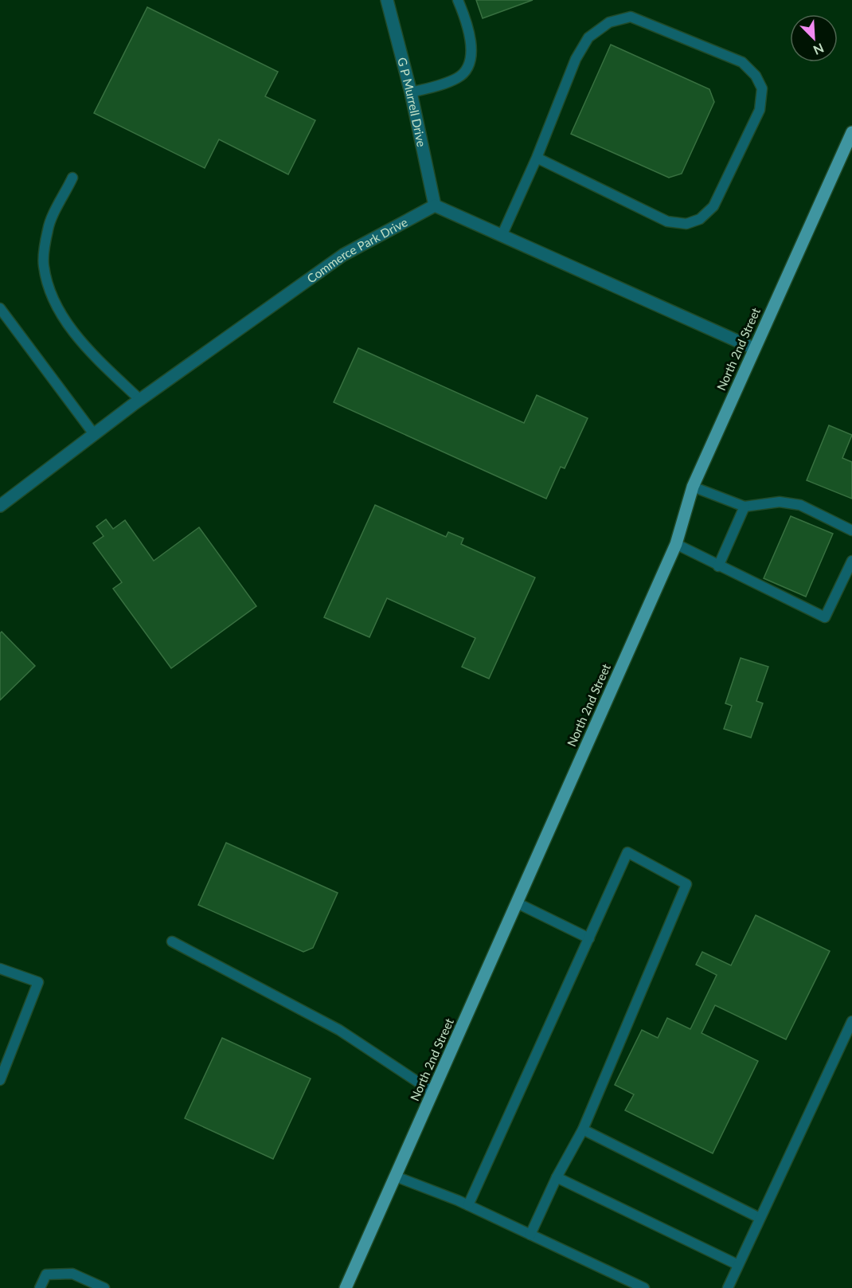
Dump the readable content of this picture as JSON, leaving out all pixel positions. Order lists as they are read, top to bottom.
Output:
{
  "streets": {
    "main road": ["North 2nd Street"],
    "street": ["G P Murrell Drive", "Commerce Park Drive"]
  },
  "crossings": [
    ["G P Murrell Drive", "Commerce Park Drive"]
  ],
  "north": "bottom right"
}
